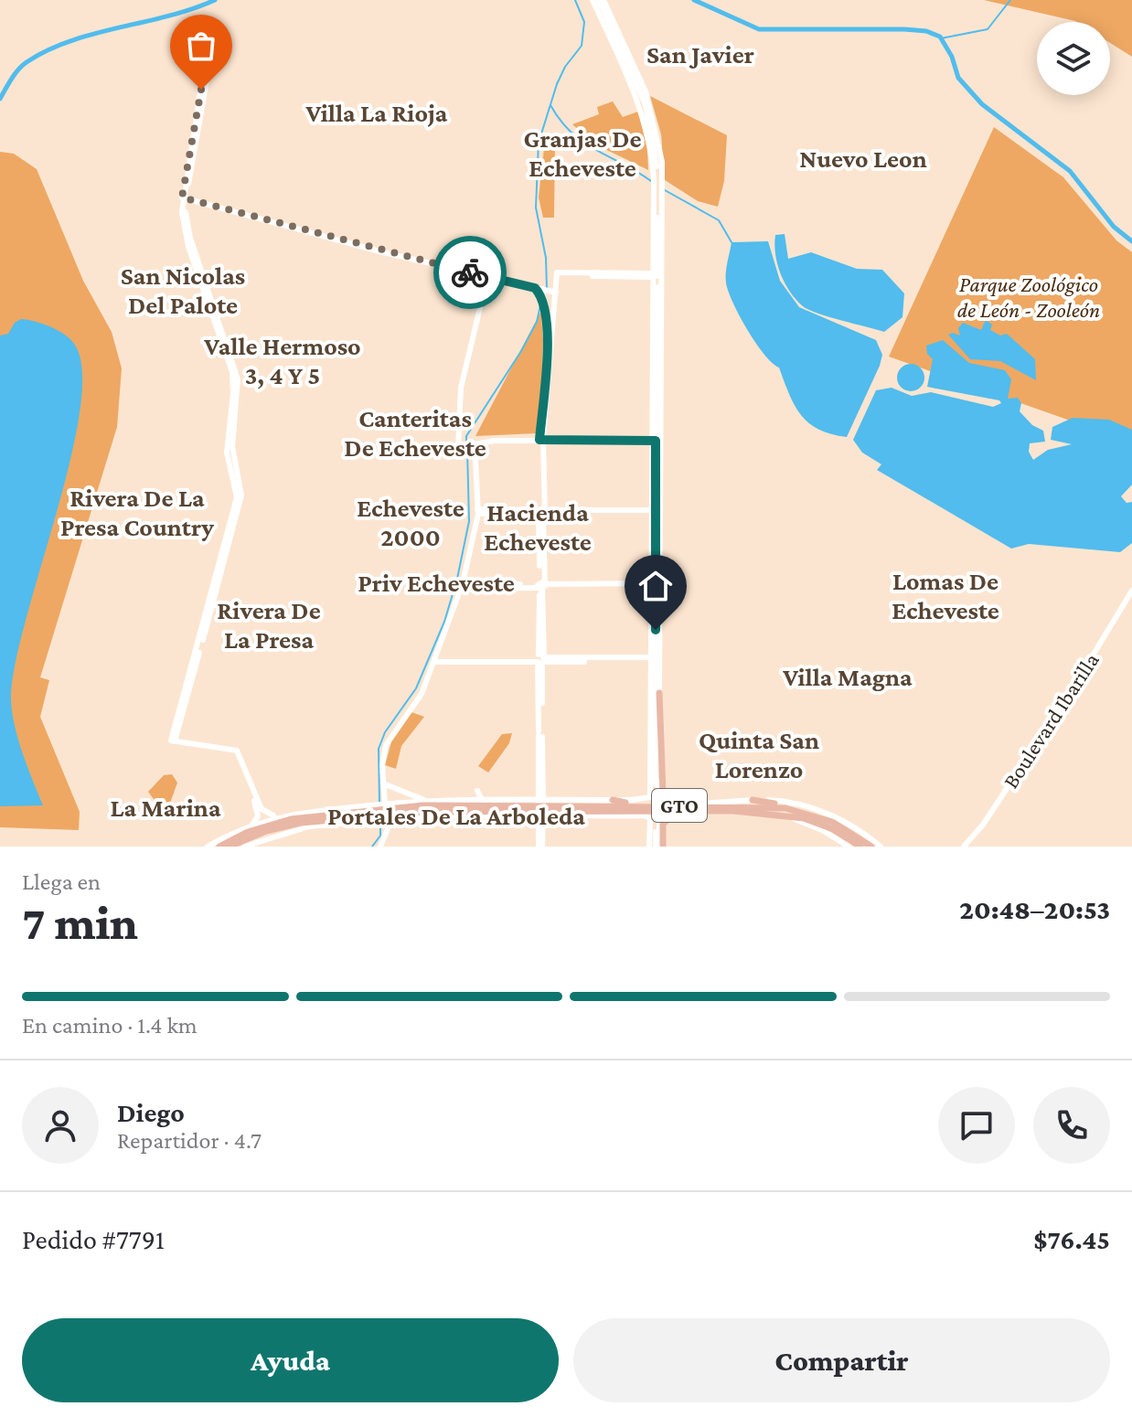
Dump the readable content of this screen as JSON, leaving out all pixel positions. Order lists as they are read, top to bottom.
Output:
{
  "streets": {
    "main road": ["GTO"],
    "street": ["Boulevard Ibarilla"]
  },
  "districts": [
    "San Javier",
    "Villa La Rioja",
    "Granjas De Echeveste",
    "Nuevo Leon",
    "San Nicolas Del Palote",
    "Valle Hermoso 3, 4 Y 5",
    "Canteritas De Echeveste",
    "Rivera De La Presa Country",
    "Echeveste 2000",
    "Hacienda Echeveste",
    "Lomas De Echeveste",
    "Priv Echeveste",
    "Rivera De La Presa",
    "Villa Magna",
    "Quinta San Lorenzo",
    "La Marina",
    "Portales De La Arboleda"
  ],
  "parks": ["Parque Zoológico de León - Zooleón"],
  "page": {
    "heading": ["7 min", "Llega en", "20:48–20:53"],
    "panel": [
      "Diego",
      "Repartidor · 4.7",
      "Pedido #7791",
      "$76.45"
    ],
    "bar": "En camino · 1.4 km",
    "buttons": ["Ayuda", "Compartir"]
  }
}
